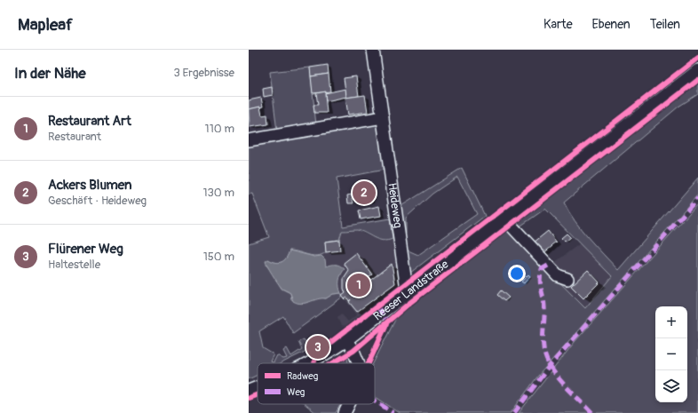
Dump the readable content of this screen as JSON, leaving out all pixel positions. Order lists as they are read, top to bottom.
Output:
{
  "streets": {
    "street": ["Heideweg", "Reeser Landstraße"]
  },
  "crossings": [
    ["Heideweg", "Reeser Landstraße"]
  ],
  "legend": ["Radweg", "Weg"],
  "page": {
    "header": "Mapleaf",
    "nav": ["Karte", "Ebenen", "Teilen"],
    "heading": ["In der Nähe", "3 Ergebnisse"],
    "list": [
      {
        "mark": "1",
        "name": "Restaurant Art",
        "note": "Restaurant",
        "value": "110 m"
      },
      {
        "mark": "2",
        "name": "Ackers Blumen",
        "note": "Geschäft · Heideweg",
        "value": "130 m"
      },
      {
        "mark": "3",
        "name": "Flürener Weg",
        "note": "Haltestelle",
        "value": "150 m"
      }
    ],
    "pins": ["2", "1", "3"],
    "map_buttons": ["+", "−"]
  }
}
